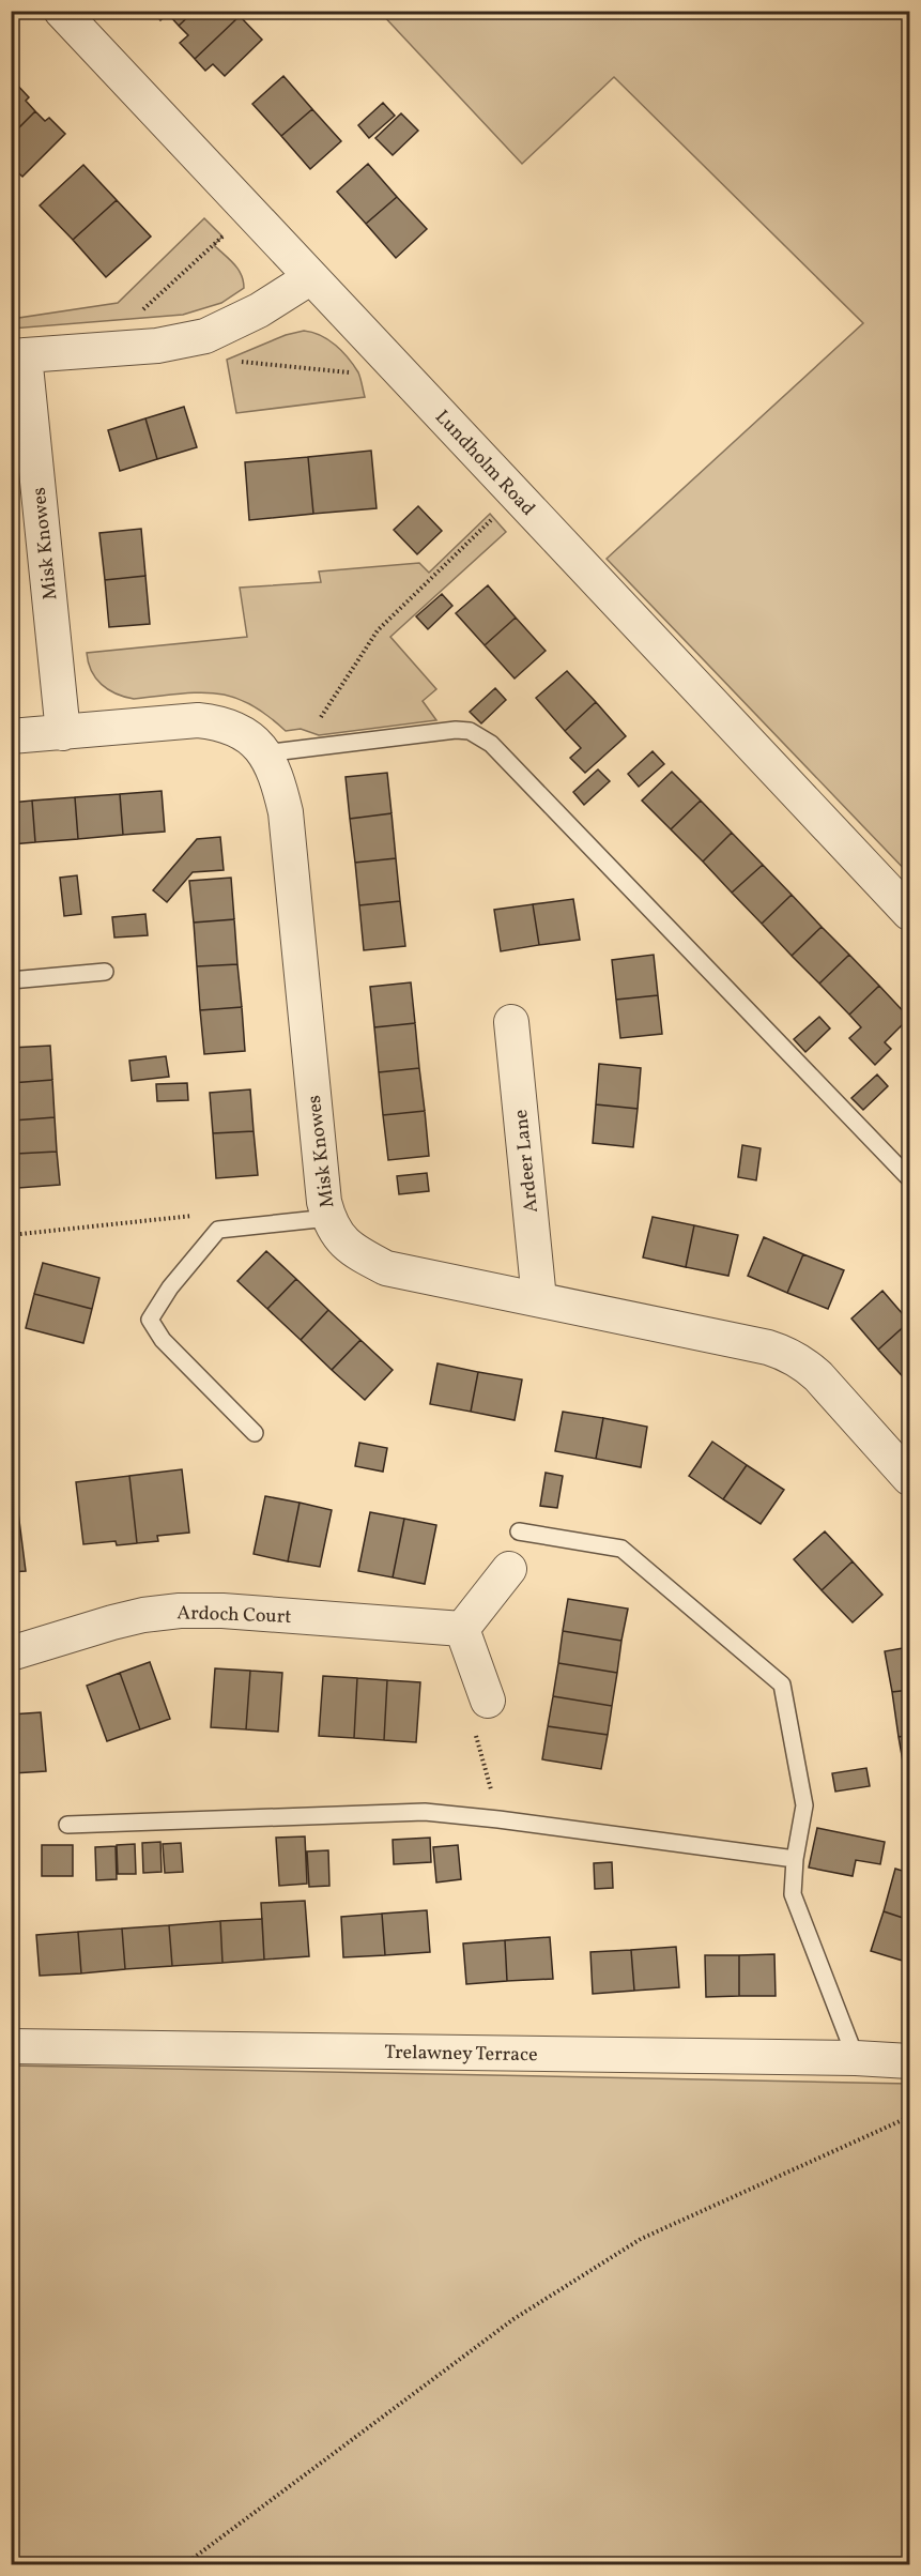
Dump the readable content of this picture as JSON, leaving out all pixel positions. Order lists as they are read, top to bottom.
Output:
{
  "streets": {
    "street": [
      "Lundholm Road",
      "Misk Knowes",
      "Ardeer Lane",
      "Ardoch Court",
      "Trelawney Terrace"
    ]
  },
  "crossings": [
    ["Misk Knowes", "Ardeer Lane"]
  ]
}
